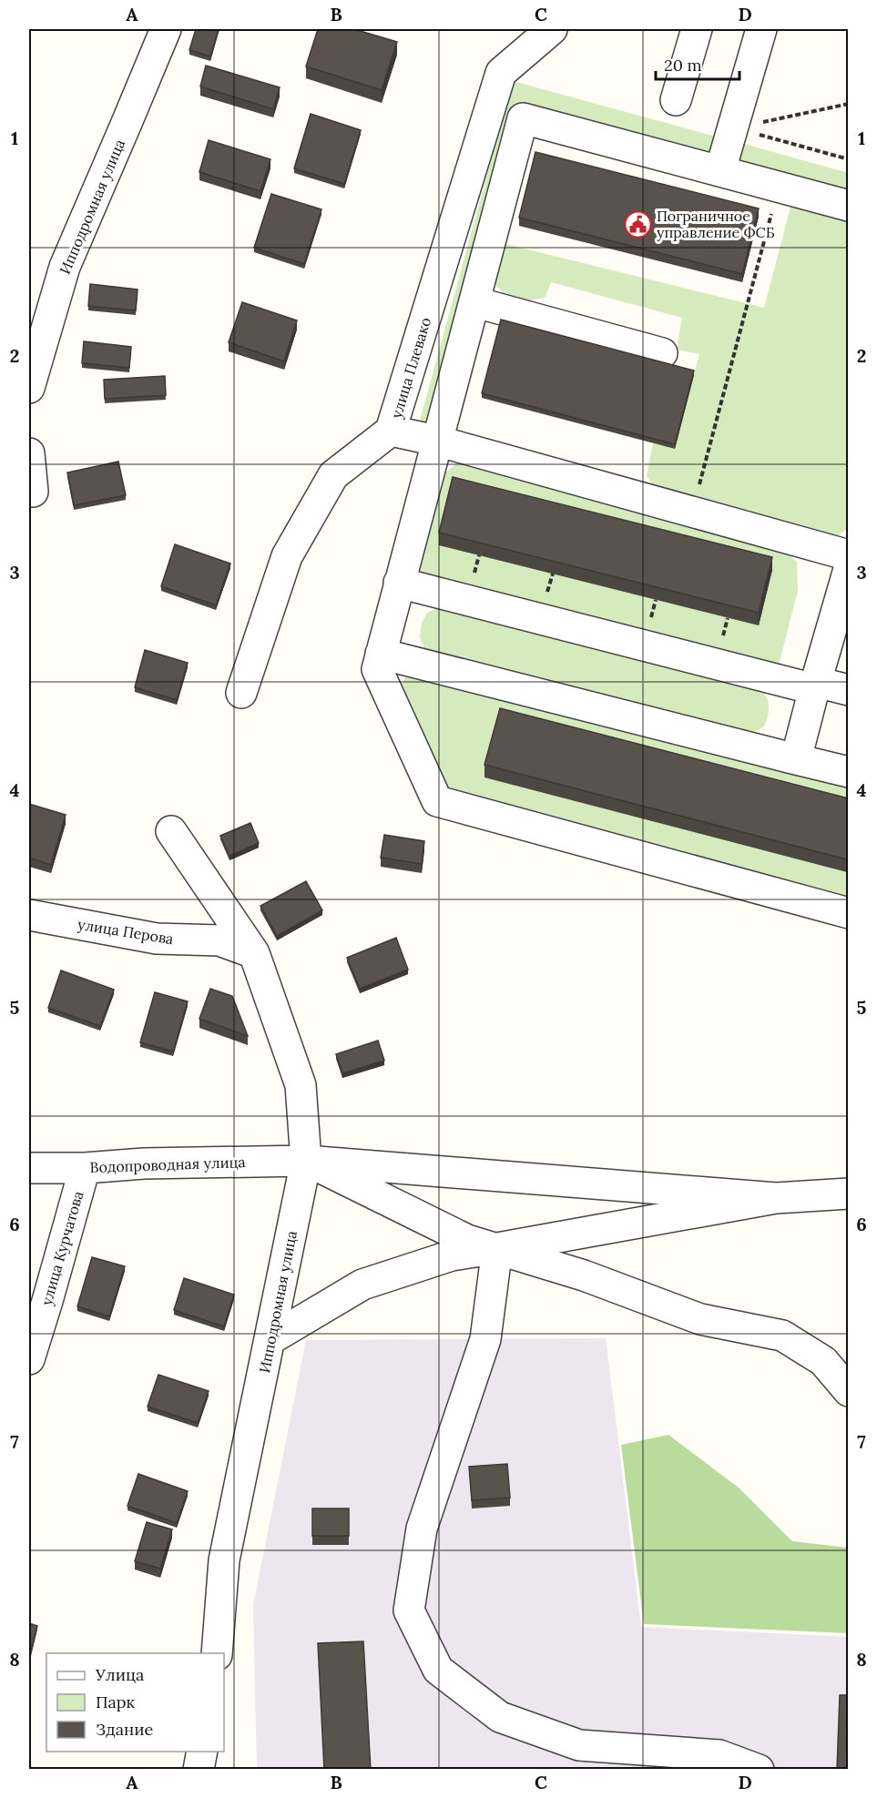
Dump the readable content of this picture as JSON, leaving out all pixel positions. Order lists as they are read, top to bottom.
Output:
{
  "streets": {
    "street": [
      "Ипподромная улица",
      "улица Плевако",
      "улица Перова",
      "Водопроводная улица",
      "улица Курчатова"
    ]
  },
  "crossings": [
    ["Ипподромная улица", "улица Перова"],
    ["Ипподромная улица", "Водопроводная улица"],
    ["Водопроводная улица", "улица Курчатова"]
  ],
  "places": {
    "public building": ["Пограничное управление ФСБ"]
  },
  "legend": ["Улица", "Парк", "Здание"],
  "scale_bar": "20 m",
  "grid": {
    "columns": [
      "A",
      "B",
      "C",
      "D"
    ],
    "rows": [
      "1",
      "2",
      "3",
      "4",
      "5",
      "6",
      "7",
      "8"
    ]
  }
}
